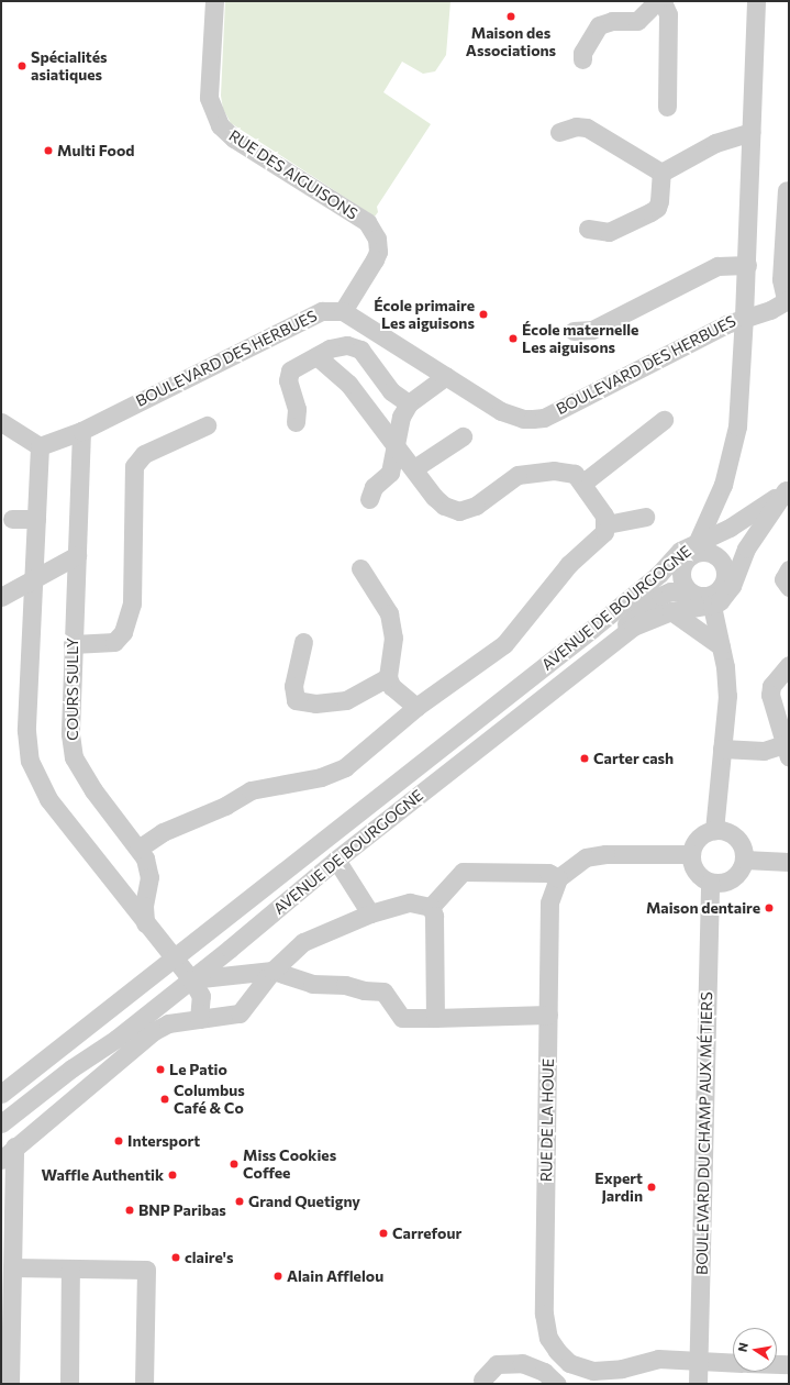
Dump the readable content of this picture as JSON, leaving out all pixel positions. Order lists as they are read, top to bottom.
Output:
{
  "streets": {
    "street": [
      "RUE DES AIGUISONS",
      "BOULEVARD DES HERBUES",
      "AVENUE DE BOURGOGNE",
      "COURS SULLY",
      "RUE DE LA HOUE",
      "BOULEVARD DU CHAMP AUX MÉTIERS"
    ]
  },
  "crossings": [
    ["RUE DES AIGUISONS", "BOULEVARD DES HERBUES"],
    ["BOULEVARD DES HERBUES", "COURS SULLY"],
    ["RUE DE LA HOUE", "BOULEVARD DU CHAMP AUX MÉTIERS"]
  ],
  "places": [
    "Maison des Associations",
    "Spécialités asiatiques",
    "Multi Food",
    "École primaire Les aiguisons",
    "École maternelle Les aiguisons",
    "Carter cash",
    "Maison dentaire",
    "Le Patio",
    "Columbus Café & Co",
    "Intersport",
    "Miss Cookies Coffee",
    "Waffle Authentik",
    "Expert Jardin",
    "Grand Quetigny",
    "BNP Paribas",
    "Carrefour",
    "claire's",
    "Alain Afflelou"
  ],
  "north": "left"
}
